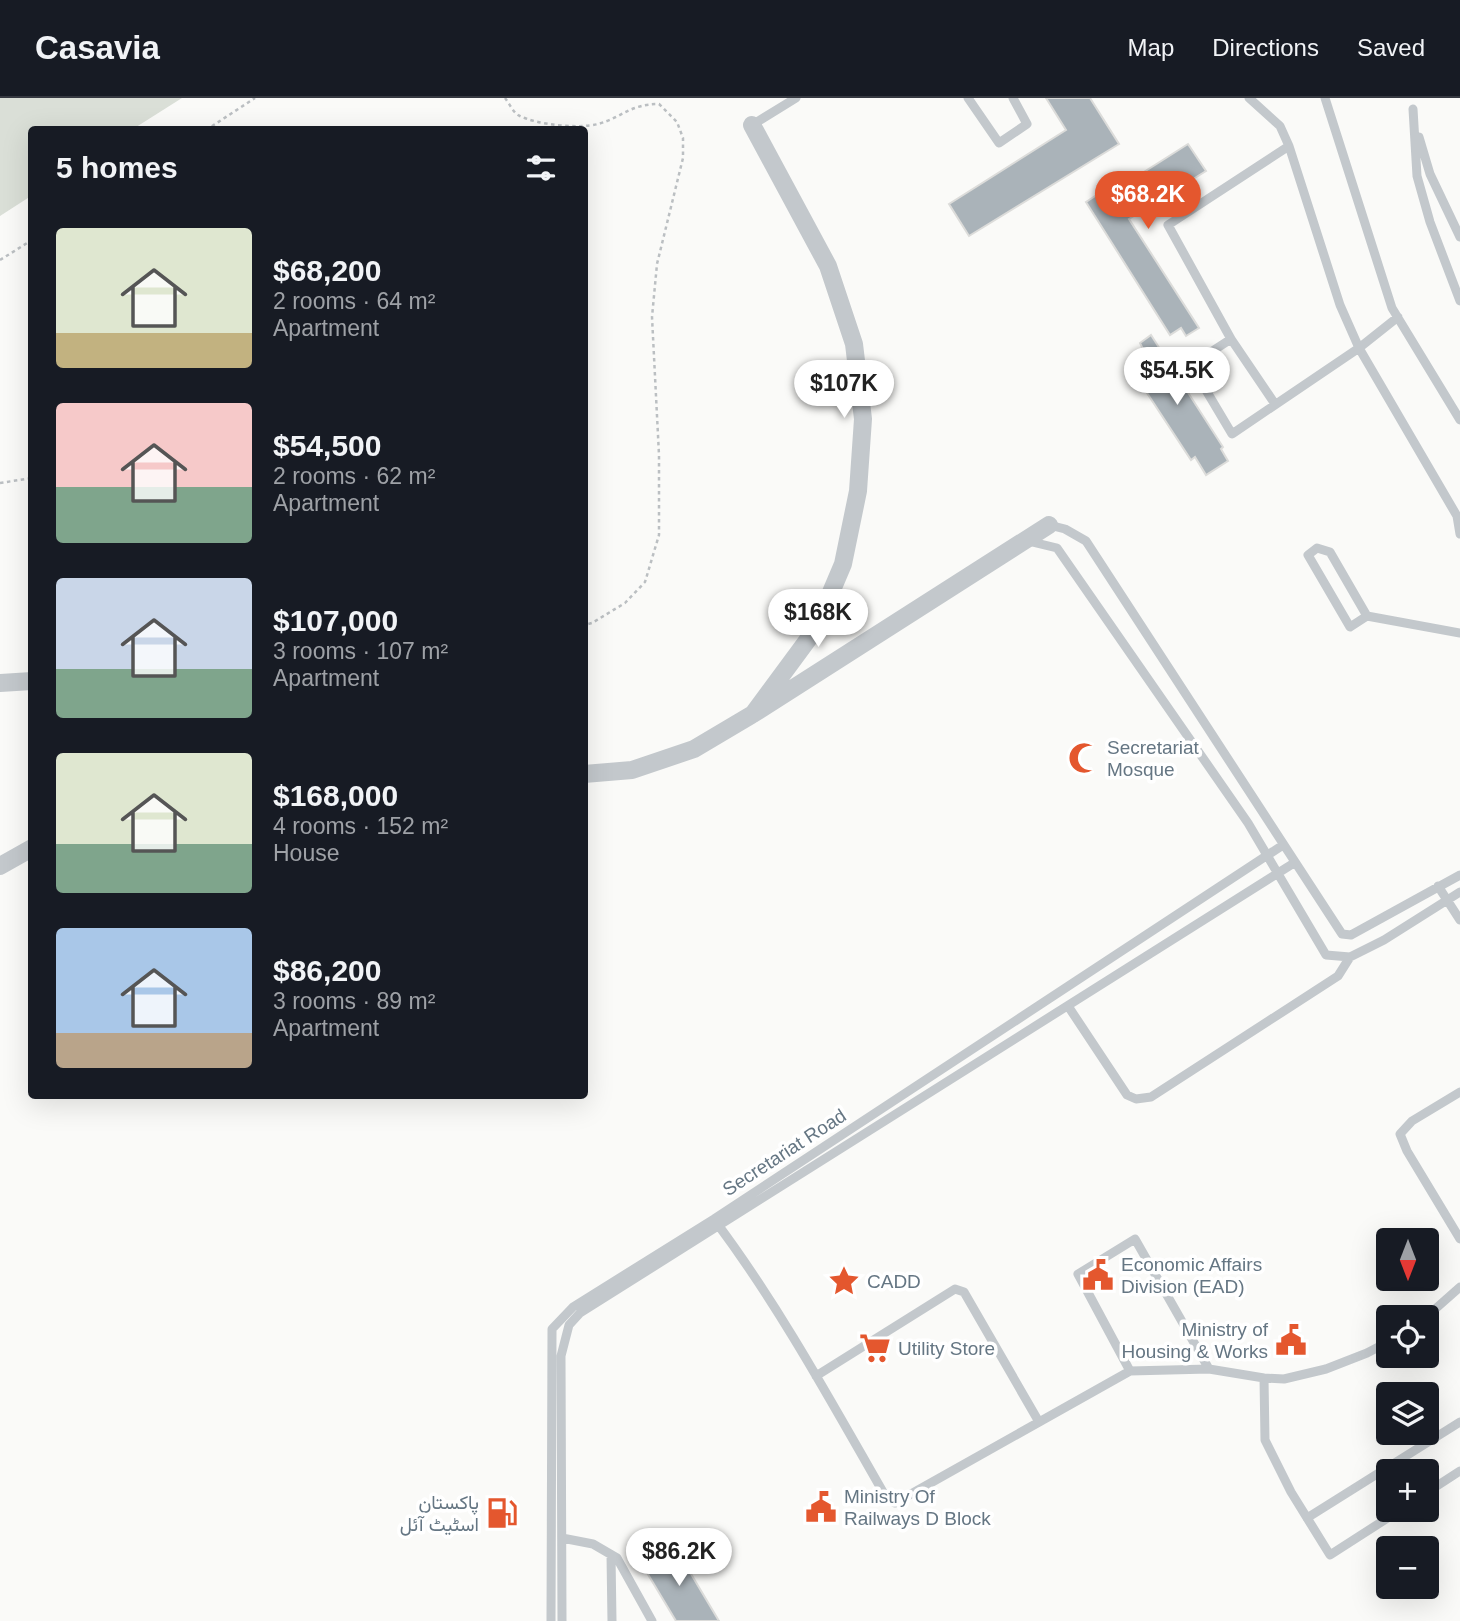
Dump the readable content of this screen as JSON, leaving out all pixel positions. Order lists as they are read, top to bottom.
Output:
{
  "streets": {
    "lane": ["Secretariat Road"]
  },
  "places": {
    "mosque": ["Secretariat Mosque"],
    "public building": ["Economic Affairs Division (EAD)", "Ministry of Housing & Works", "Ministry Of Railways D Block"],
    "place": ["CADD"],
    "supermarket": ["Utility Store"],
    "fuel station": ["پاکستان اسٹیٹ آئل"]
  },
  "north": "bottom",
  "page": {
    "header": "Casavia",
    "nav": ["Map", "Directions", "Saved"],
    "heading": "5 homes",
    "price": [
      "$68.2K",
      "$54.5K",
      "$107K",
      "$168K",
      "$86.2K"
    ],
    "list": [
      {
        "name": "$68,200",
        "note": "2 rooms · 64 m² · Apartment"
      },
      {
        "name": "$54,500",
        "note": "2 rooms · 62 m² · Apartment"
      },
      {
        "name": "$107,000",
        "note": "3 rooms · 107 m² · Apartment"
      },
      {
        "name": "$168,000",
        "note": "4 rooms · 152 m² · House"
      },
      {
        "name": "$86,200",
        "note": "3 rooms · 89 m² · Apartment"
      }
    ],
    "map_buttons": ["+", "−"]
  }
}
